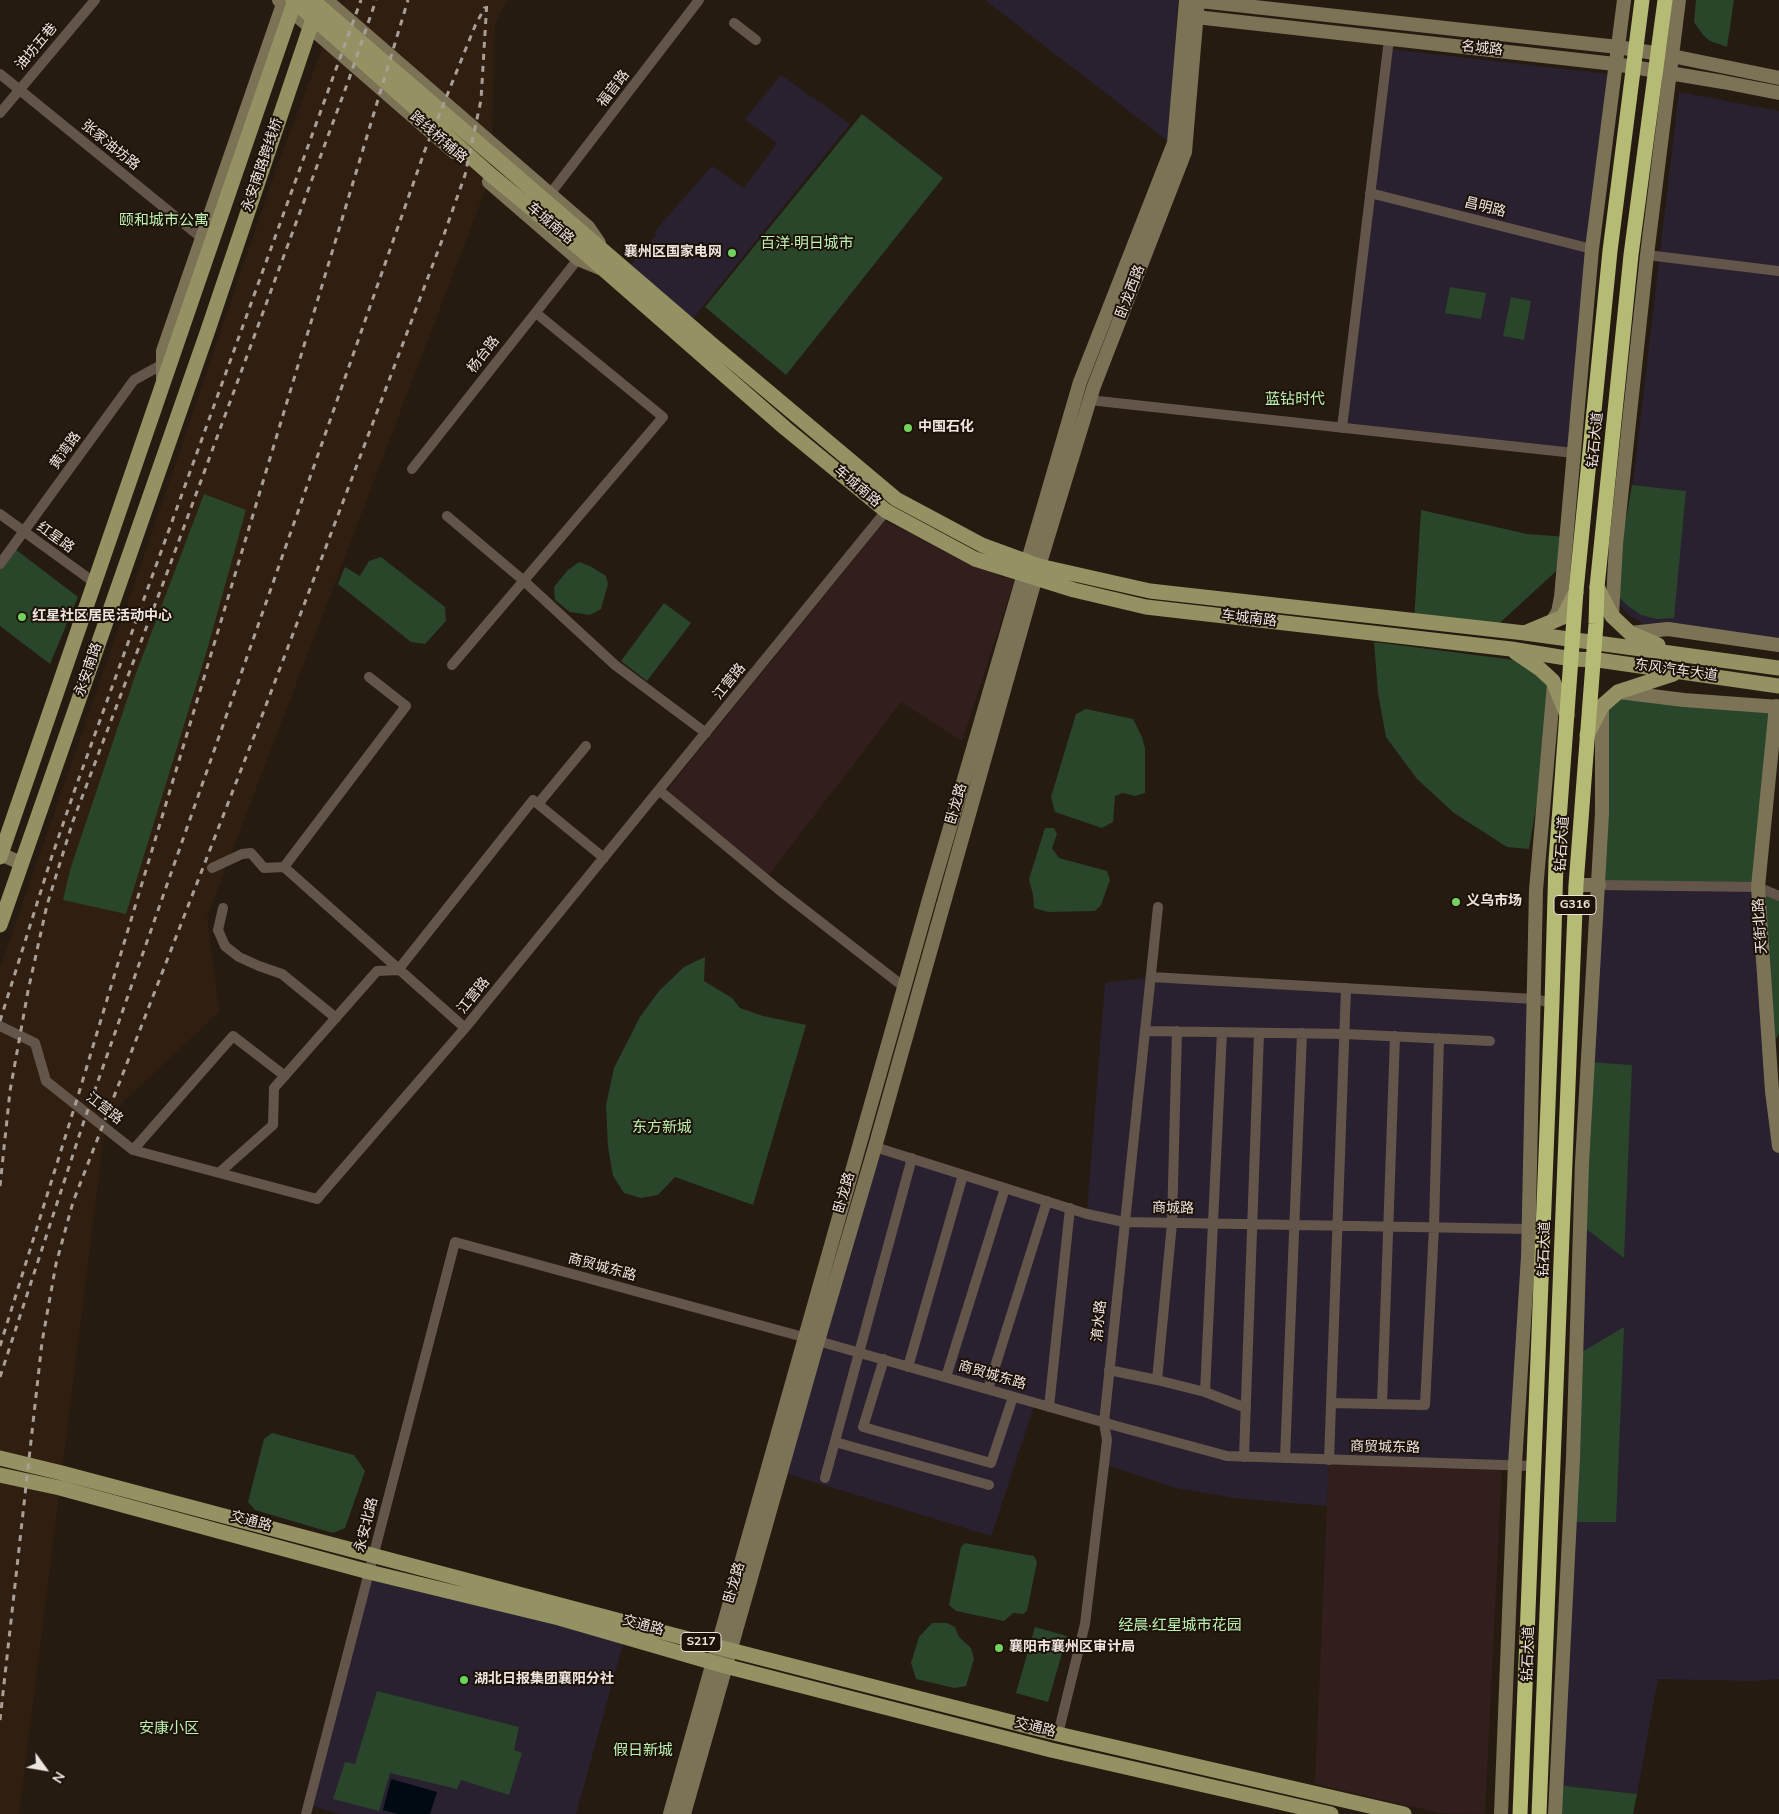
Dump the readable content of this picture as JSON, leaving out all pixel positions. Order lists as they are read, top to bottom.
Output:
{
  "streets": {
    "highway": ["钻石大道", "G316"],
    "main road": [
      "永安南路跨线桥",
      "车城南路",
      "永安南路",
      "东风汽车大道",
      "交通路",
      "S217"
    ],
    "street": [
      "油坊五巷",
      "名城路",
      "福音路",
      "跨线桥辅路",
      "张家油坊路",
      "昌明路",
      "卧龙西路",
      "杨台路",
      "黄湾路",
      "红星路",
      "江营路",
      "卧龙路",
      "天街北路",
      "商城路",
      "商贸城东路",
      "淯水路",
      "永安北路"
    ]
  },
  "crossings": [
    ["油坊五巷", "张家油坊路"],
    ["名城路", "卧龙西路"],
    ["名城路", "钻石大道"],
    ["跨线桥辅路", "永安南路跨线桥"],
    ["跨线桥辅路", "车城南路"],
    ["跨线桥辅路", "杨台路"],
    ["永安南路跨线桥", "车城南路"],
    ["永安南路跨线桥", "永安南路"],
    ["车城南路", "卧龙西路"],
    ["车城南路", "钻石大道"],
    ["车城南路", "东风汽车大道"],
    ["车城南路", "江营路"],
    ["车城南路", "卧龙路"],
    ["卧龙西路", "卧龙路"],
    ["钻石大道", "东风汽车大道"],
    ["钻石大道", "商城路"],
    ["钻石大道", "商贸城东路"],
    ["黄湾路", "红星路"],
    ["红星路", "永安南路"],
    ["卧龙路", "商城路"],
    ["卧龙路", "商贸城东路"],
    ["卧龙路", "交通路"],
    ["商城路", "淯水路"],
    ["商贸城东路", "淯水路"],
    ["商贸城东路", "永安北路"],
    ["淯水路", "交通路"],
    ["交通路", "永安北路"]
  ],
  "districts": [
    "颐和城市公寓",
    "百洋·明日城市",
    "蓝钻时代",
    "东方新城",
    "经晨·红星城市花园",
    "安康小区",
    "假日新城"
  ],
  "places": [
    "襄州区国家电网",
    "中国石化",
    "红星社区居民活动中心",
    "义乌市场",
    "襄阳市襄州区审计局",
    "湖北日报集团襄阳分社"
  ],
  "north": "bottom right"
}
